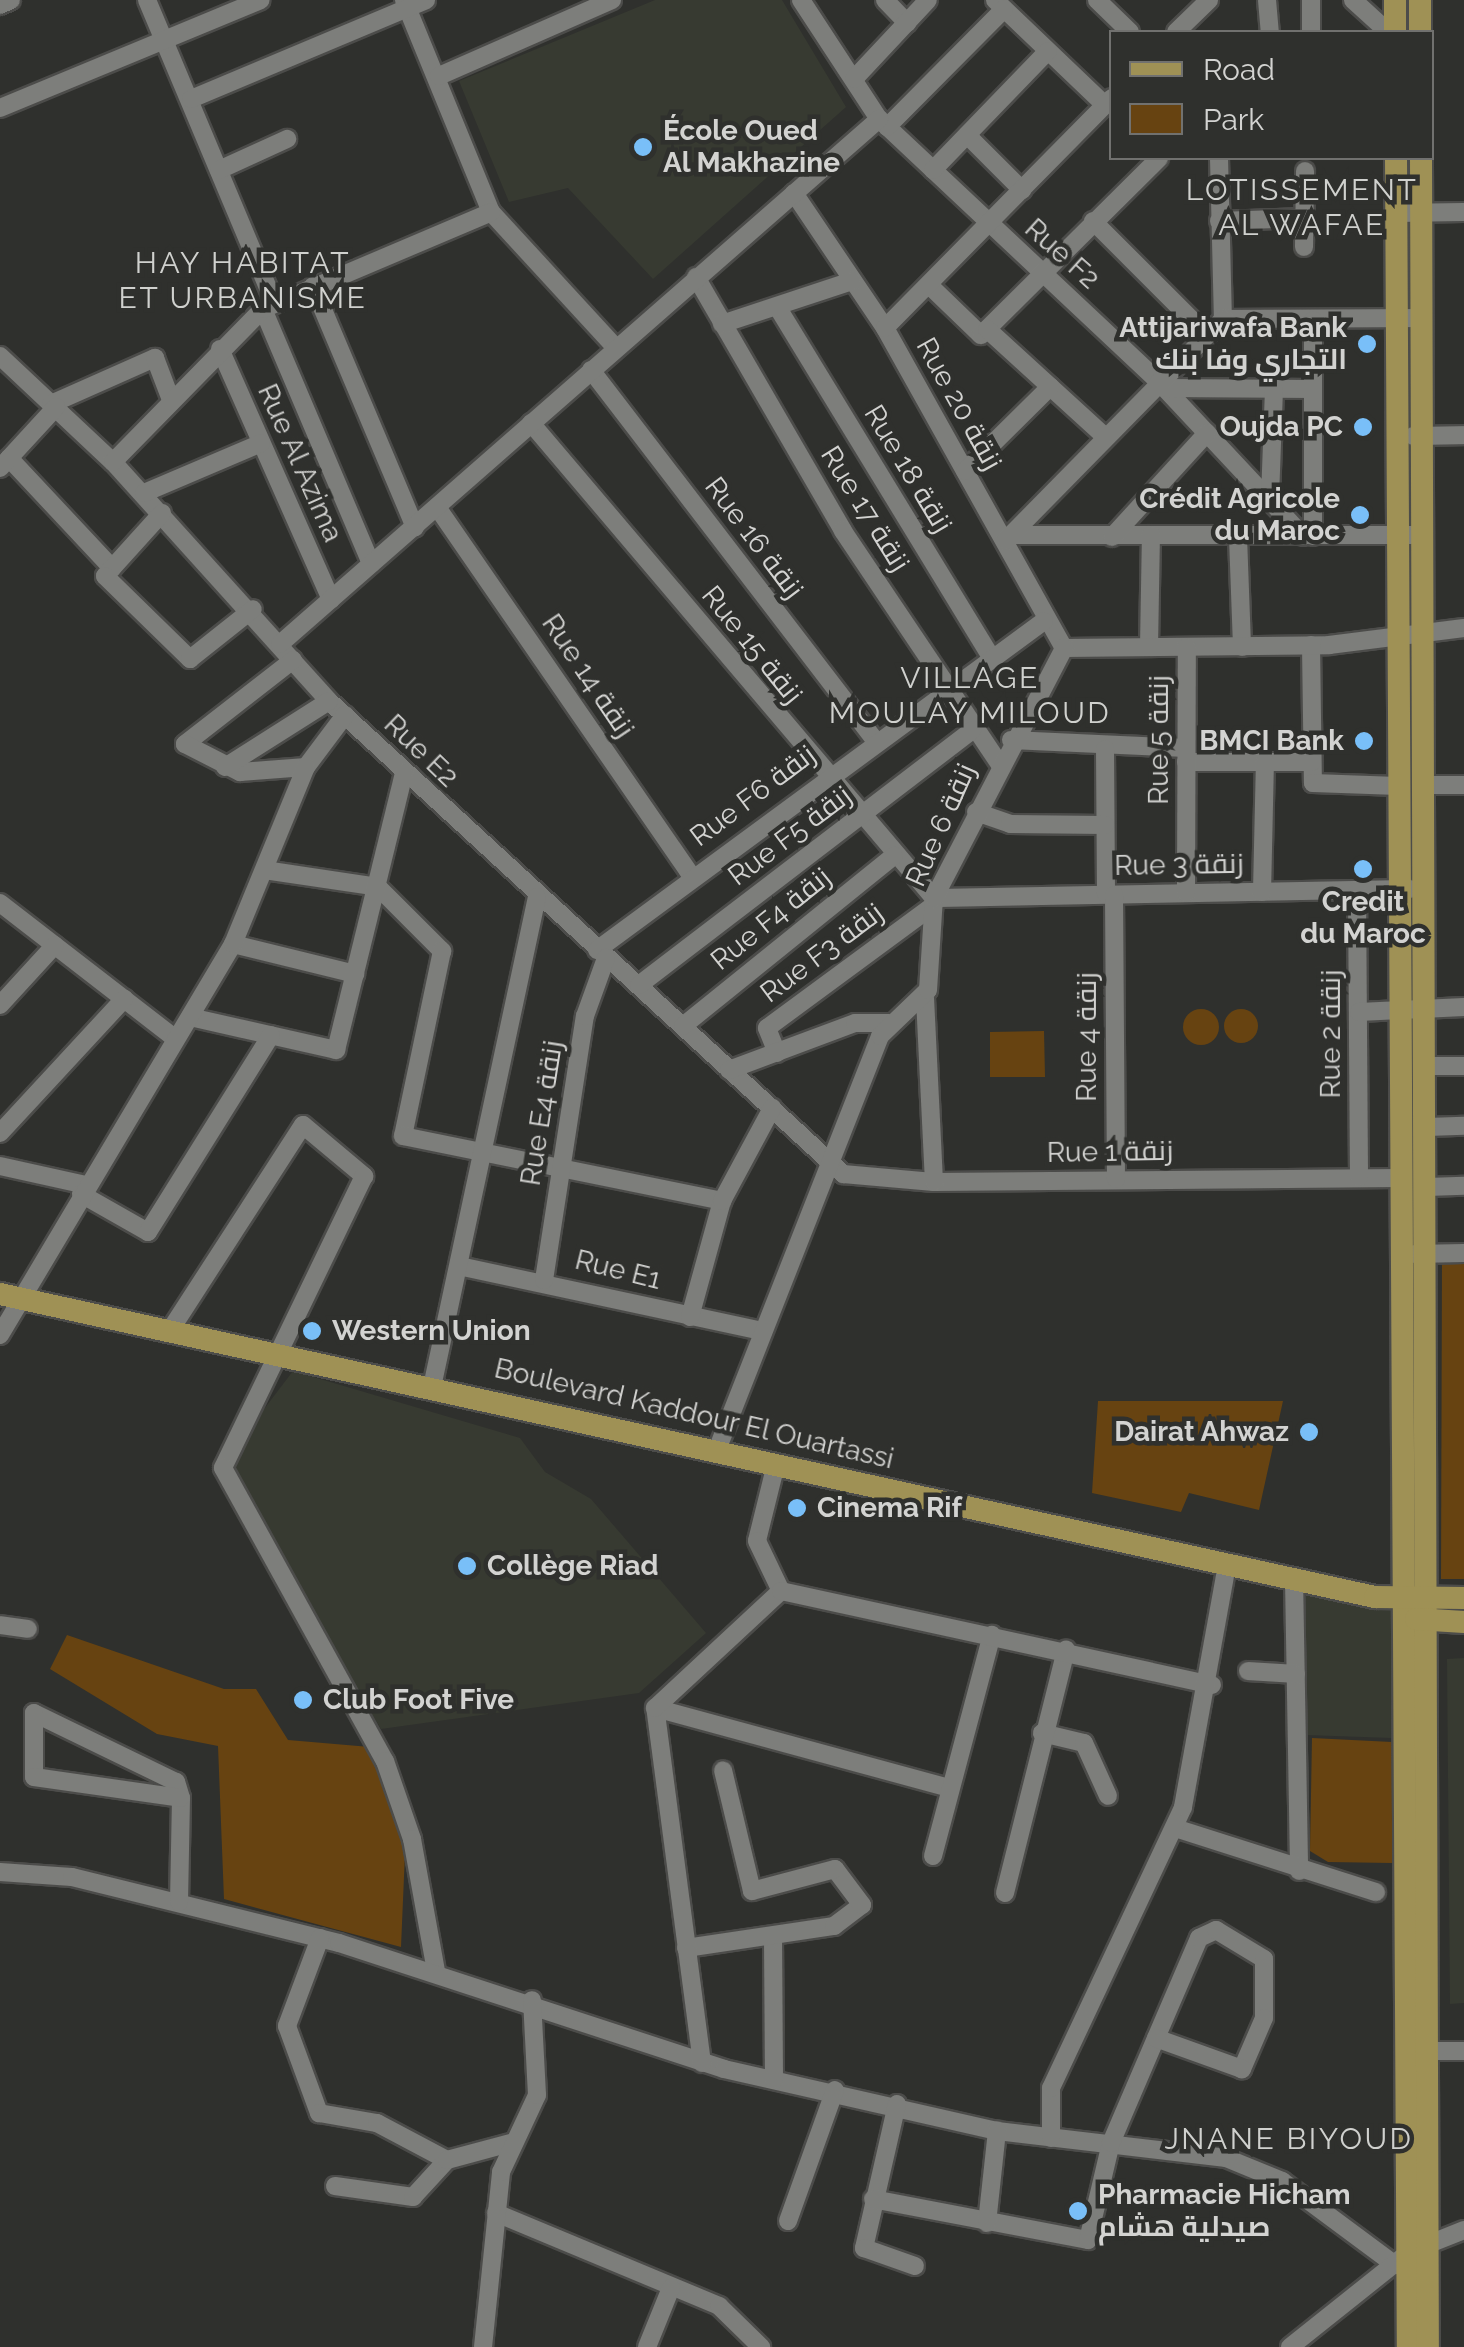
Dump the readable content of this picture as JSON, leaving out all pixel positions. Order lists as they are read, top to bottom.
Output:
{
  "streets": {
    "main road": ["Boulevard Kaddour El Ouartassi"],
    "street": [
      "Rue F2",
      "Rue 20 زنقة",
      "Rue Al Azima",
      "Rue 18 زنقة",
      "Rue 17 زنقة",
      "Rue 16 زنقة",
      "Rue 15 زنقة",
      "Rue 14 زنقة",
      "Rue 5 زنقة",
      "Rue E2",
      "Rue F6 زنقة",
      "Rue 6 زنقة",
      "Rue F5 زنقة",
      "Rue 3 زنقة",
      "Rue F4 زنقة",
      "Rue F3 زنقة",
      "Rue 2 زنقة",
      "Rue 4 زنقة",
      "Rue E4 زنقة",
      "Rue 1 زنقة",
      "Rue E1"
    ]
  },
  "crossings": [
    ["Rue 20 زنقة", "Rue F6 زنقة"],
    ["Rue 20 زنقة", "Rue 6 زنقة"],
    ["Rue 18 زنقة", "Rue F6 زنقة"],
    ["Rue 17 زنقة", "Rue F6 زنقة"],
    ["Rue 17 زنقة", "Rue 6 زنقة"],
    ["Rue 17 زنقة", "Rue F5 زنقة"],
    ["Rue 16 زنقة", "Rue F6 زنقة"],
    ["Rue 15 زنقة", "Rue F6 زنقة"],
    ["Rue 15 زنقة", "Rue 6 زنقة"],
    ["Rue 15 زنقة", "Rue F5 زنقة"],
    ["Rue 15 زنقة", "Rue 3 زنقة"],
    ["Rue 15 زنقة", "Rue F4 زنقة"],
    ["Rue 15 زنقة", "Rue F3 زنقة"],
    ["Rue 14 زنقة", "Rue F6 زنقة"],
    ["Rue 5 زنقة", "Rue 3 زنقة"],
    ["Rue E2", "Rue F6 زنقة"],
    ["Rue E2", "Rue F5 زنقة"],
    ["Rue E2", "Rue F4 زنقة"],
    ["Rue E2", "Rue E4 زنقة"],
    ["Rue E2", "Rue 1 زنقة"],
    ["Rue F6 زنقة", "Rue E4 زنقة"],
    ["Rue 6 زنقة", "Rue 3 زنقة"],
    ["Rue 6 زنقة", "Rue F3 زنقة"],
    ["Rue 6 زنقة", "Rue 1 زنقة"],
    ["Rue 3 زنقة", "Rue F3 زنقة"],
    ["Rue 3 زنقة", "Rue 2 زنقة"],
    ["Rue 3 زنقة", "Rue 4 زنقة"],
    ["Rue 2 زنقة", "Rue 1 زنقة"],
    ["Rue 4 زنقة", "Rue 1 زنقة"],
    ["Rue E4 زنقة", "Rue E1"]
  ],
  "districts": [
    "LOTISSEMENT AL WAFAE",
    "HAY HABITAT ET URBANISME",
    "VILLAGE MOULAY MILOUD",
    "JNANE BIYOUD"
  ],
  "places": [
    "École Oued Al Makhazine",
    "Attijariwafa Bank التجاري وفا بنك",
    "Oujda PC",
    "Crédit Agricole du Maroc",
    "BMCI Bank",
    "Credit du Maroc",
    "Western Union",
    "Dairat Ahwaz",
    "Cinema Rif",
    "Collège Riad",
    "Club Foot Five",
    "Pharmacie Hicham صيدلية هشام"
  ],
  "legend": ["Road", "Park"]
}
